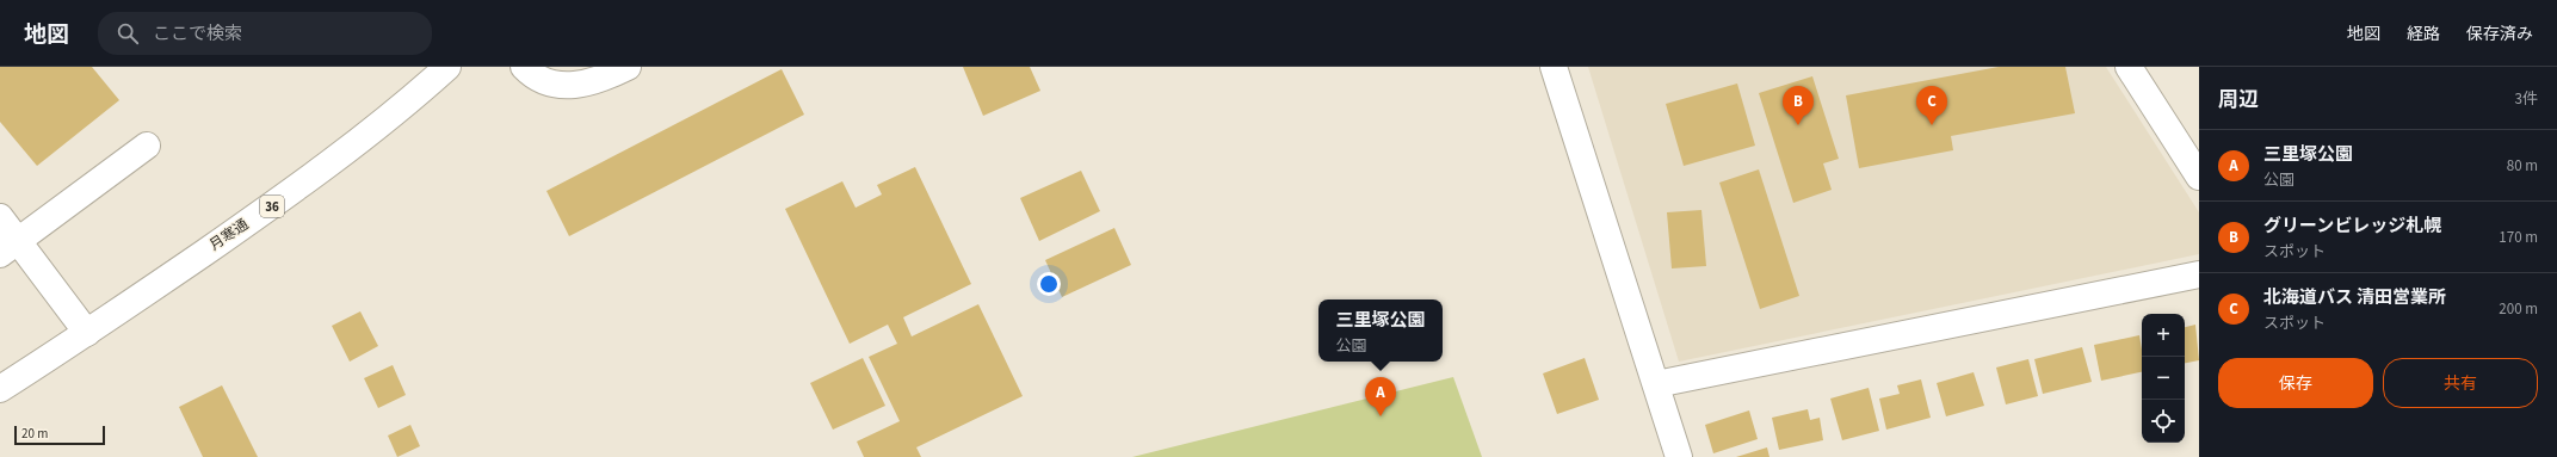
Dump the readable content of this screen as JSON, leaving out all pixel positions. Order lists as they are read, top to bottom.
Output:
{
  "streets": {
    "main road": ["36", "月寒通"]
  },
  "scale_bar": "20 m",
  "page": {
    "header": "地図",
    "search": "ここで検索",
    "nav": ["地図", "経路", "保存済み"],
    "heading": ["周辺", "3件"],
    "pins": ["B", "C", "A"],
    "list": [
      {
        "mark": "A",
        "name": "三里塚公園",
        "note": "公園",
        "value": "80 m"
      },
      {
        "mark": "B",
        "name": "グリーンビレッジ札幌",
        "note": "スポット",
        "value": "170 m"
      },
      {
        "mark": "C",
        "name": "北海道バス 清田営業所",
        "note": "スポット",
        "value": "200 m"
      }
    ],
    "popup": ["三里塚公園", "公園"],
    "map_buttons": ["+", "−"],
    "buttons": ["保存", "共有"],
    "scale": "20 m"
  }
}
